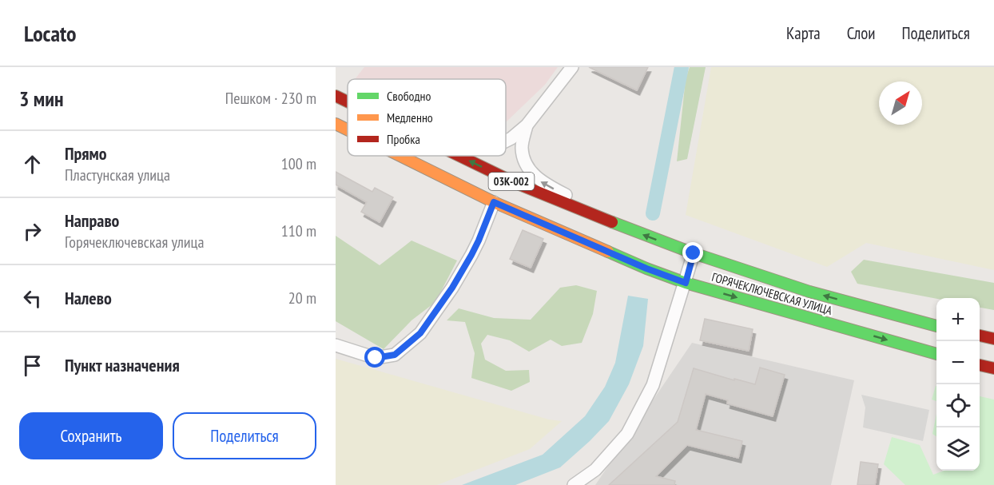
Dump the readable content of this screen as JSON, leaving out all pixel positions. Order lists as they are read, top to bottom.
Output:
{
  "streets": {
    "main road": ["03К-002", "ГОРЯЧЕКЛЮЧЕВСКАЯ УЛИЦА"]
  },
  "crossings": [
    ["03К-002", "ГОРЯЧЕКЛЮЧЕВСКАЯ УЛИЦА"]
  ],
  "legend": ["Свободно", "Медленно", "Пробка"],
  "north": "top right",
  "page": {
    "header": "Locato",
    "nav": ["Карта", "Слои", "Поделиться"],
    "heading": ["3 мин", "Пешком · 230 m"],
    "list": [
      ["Прямо", "Пластунская улица", "100 m"],
      ["Направо", "Горячеключевская улица", "110 m"],
      ["Налево", "20 m"],
      "Пункт назначения"
    ],
    "map_buttons": ["+", "−"],
    "buttons": ["Сохранить", "Поделиться"]
  }
}
